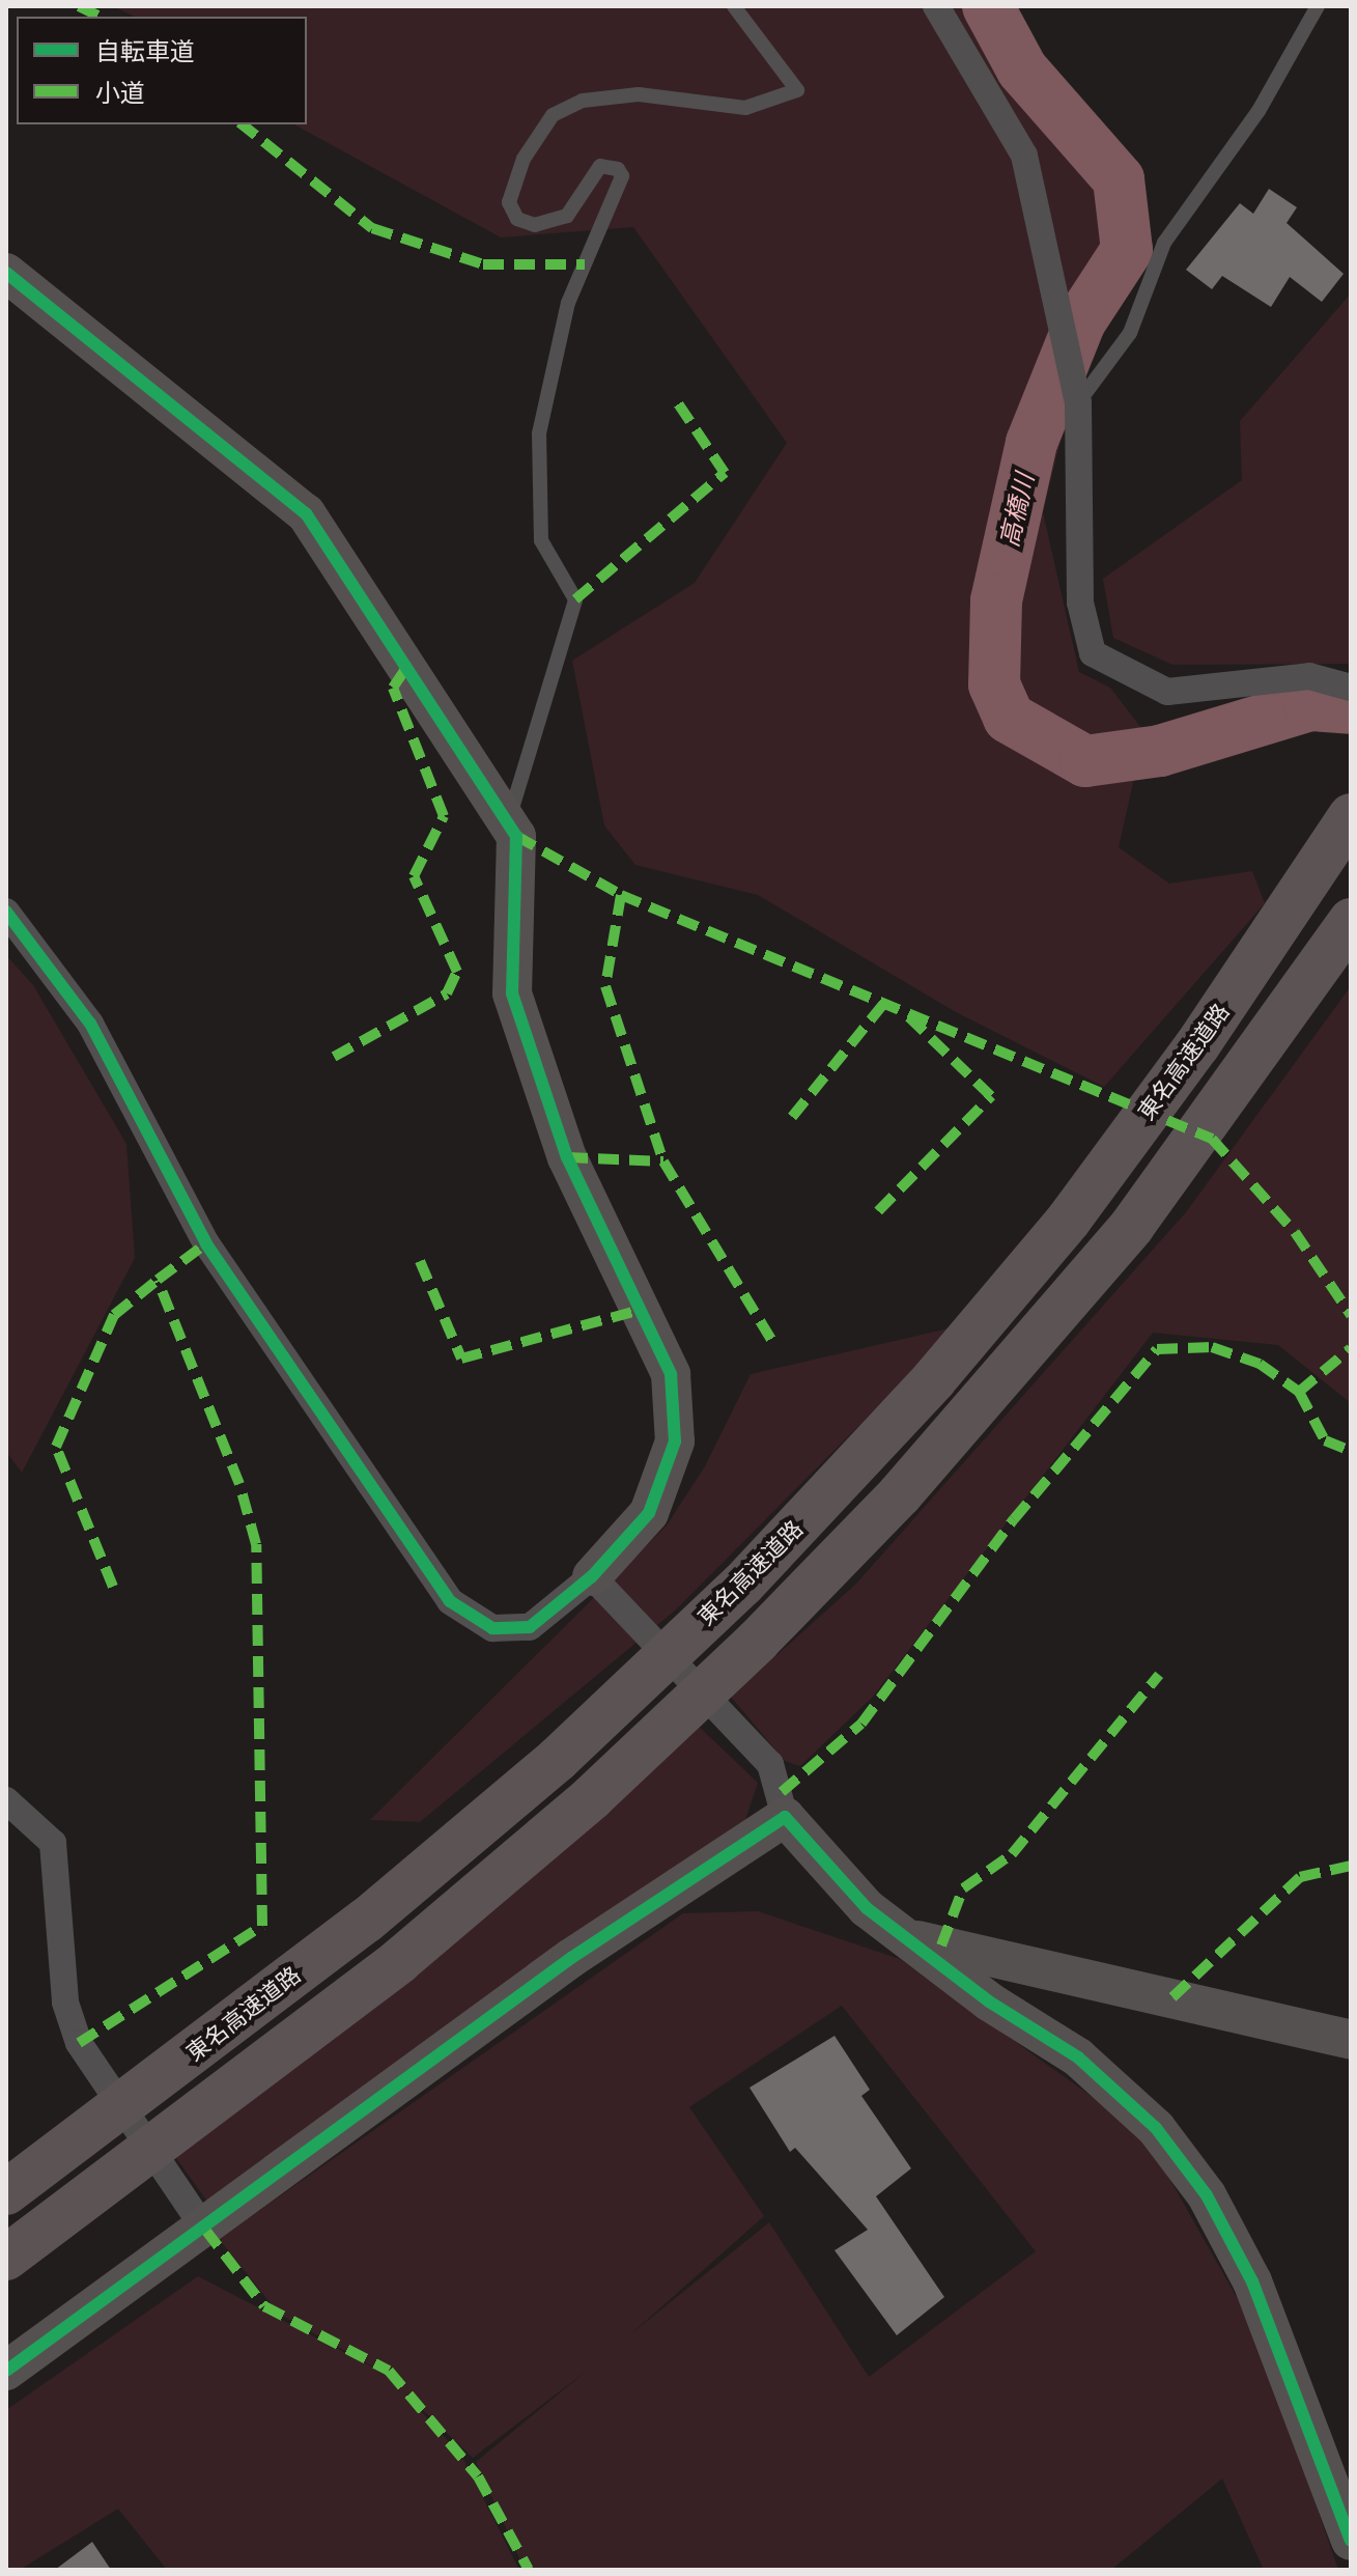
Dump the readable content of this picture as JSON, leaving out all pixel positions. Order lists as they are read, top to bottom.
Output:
{
  "streets": {
    "highway": ["東名高速道路"]
  },
  "water": ["高橋川"],
  "legend": ["自転車道", "小道"]
}
